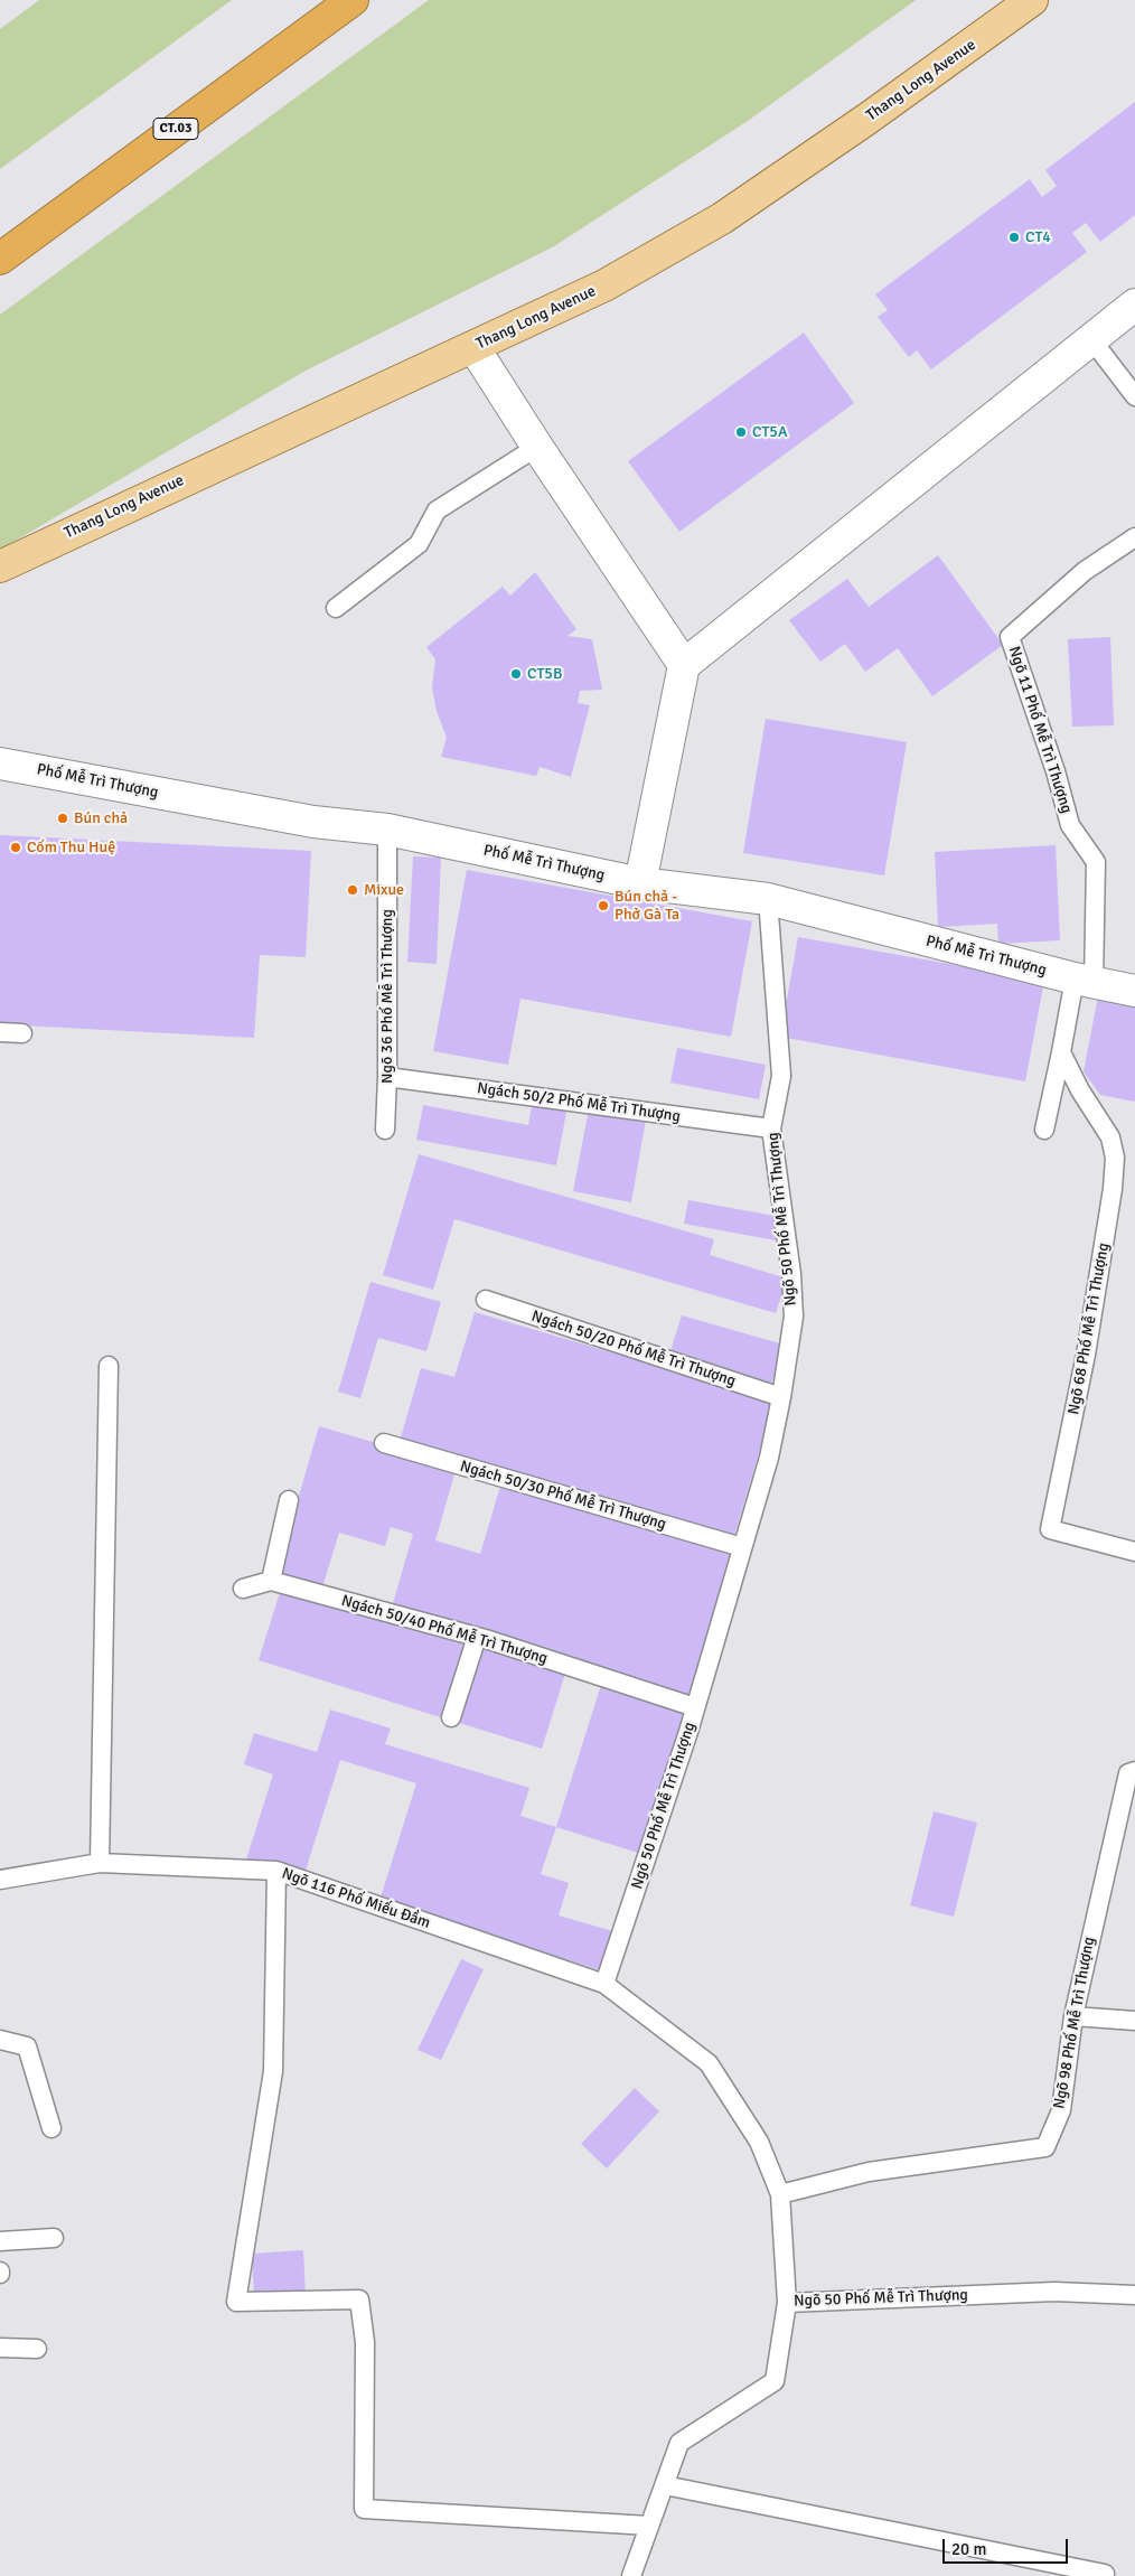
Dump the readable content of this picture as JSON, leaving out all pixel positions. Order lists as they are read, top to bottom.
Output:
{
  "streets": {
    "highway": ["CT.03"],
    "main road": ["Thang Long Avenue"],
    "street": ["Phố Mễ Trì Thượng"],
    "lane": [
      "Ngõ 11 Phố Mễ Trì Thượng",
      "Ngõ 36 Phố Mễ Trì Thượng",
      "Ngách 50/2 Phố Mễ Trì Thượng",
      "Ngõ 50 Phố Mễ Trì Thượng",
      "Ngõ 68 Phố Mễ Trì Thượng",
      "Ngách 50/20 Phố Mễ Trì Thượng",
      "Ngách 50/30 Phố Mễ Trì Thượng",
      "Ngách 50/40 Phố Mễ Trì Thượng",
      "Ngõ 116 Phố Miếu Đầm",
      "Ngõ 98 Phố Mễ Trì Thượng"
    ]
  },
  "crossings": [
    ["Ngõ 11 Phố Mễ Trì Thượng", "Phố Mễ Trì Thượng"],
    ["Phố Mễ Trì Thượng", "Ngõ 36 Phố Mễ Trì Thượng"],
    ["Phố Mễ Trì Thượng", "Ngõ 50 Phố Mễ Trì Thượng"],
    ["Ngõ 36 Phố Mễ Trì Thượng", "Ngách 50/2 Phố Mễ Trì Thượng"],
    ["Ngách 50/2 Phố Mễ Trì Thượng", "Ngõ 50 Phố Mễ Trì Thượng"],
    ["Ngõ 50 Phố Mễ Trì Thượng", "Ngách 50/20 Phố Mễ Trì Thượng"],
    ["Ngõ 50 Phố Mễ Trì Thượng", "Ngách 50/30 Phố Mễ Trì Thượng"],
    ["Ngõ 50 Phố Mễ Trì Thượng", "Ngách 50/40 Phố Mễ Trì Thượng"],
    ["Ngõ 50 Phố Mễ Trì Thượng", "Ngõ 116 Phố Miếu Đầm"],
    ["Ngõ 50 Phố Mễ Trì Thượng", "Ngõ 98 Phố Mễ Trì Thượng"]
  ],
  "places": [
    "CT4",
    "CT5A",
    "CT5B",
    "Bún chả",
    "Cốm Thu Huệ",
    "Mixue",
    "Bún chả - Phở Gà Ta"
  ],
  "scale_bar": "20 m"
}
